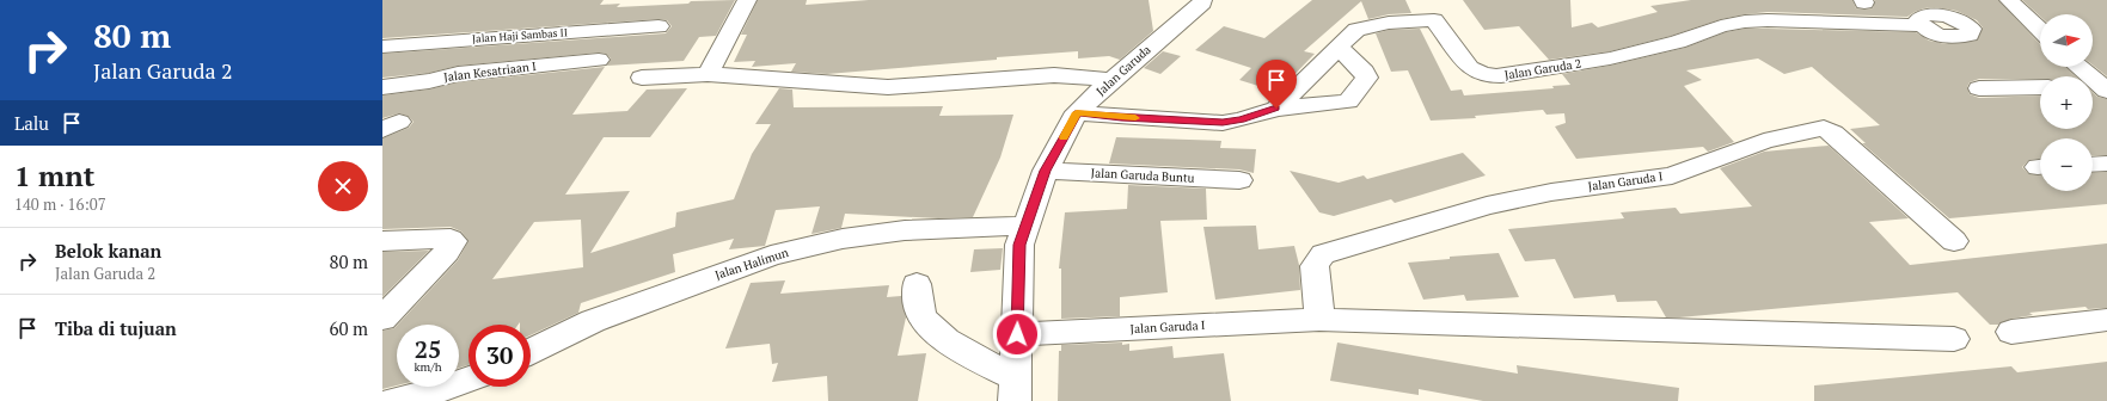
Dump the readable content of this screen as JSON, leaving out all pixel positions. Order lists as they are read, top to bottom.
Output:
{
  "streets": {
    "street": [
      "Jalan Haji Sambas II",
      "Jalan Garuda 2",
      "Jalan Garuda",
      "Jalan Kesatriaan I",
      "Jalan Garuda Buntu",
      "Jalan Garuda I",
      "Jalan Halimun"
    ]
  },
  "crossings": [
    ["Jalan Garuda 2", "Jalan Garuda"],
    ["Jalan Garuda", "Jalan Garuda Buntu"],
    ["Jalan Garuda", "Jalan Garuda I"],
    ["Jalan Garuda", "Jalan Halimun"]
  ],
  "north": "right",
  "page": {
    "turn": ["80 m", "Jalan Garuda 2"],
    "map_buttons": ["+", "−"],
    "then": "Lalu",
    "heading": ["1 mnt", "140 m · 16:07"],
    "list": [
      {
        "name": "Belok kanan",
        "note": "Jalan Garuda 2",
        "value": "80 m"
      },
      {
        "name": "Tiba di tujuan",
        "value": "60 m"
      }
    ],
    "speed": "25 km/h",
    "limit": "30"
  }
}
